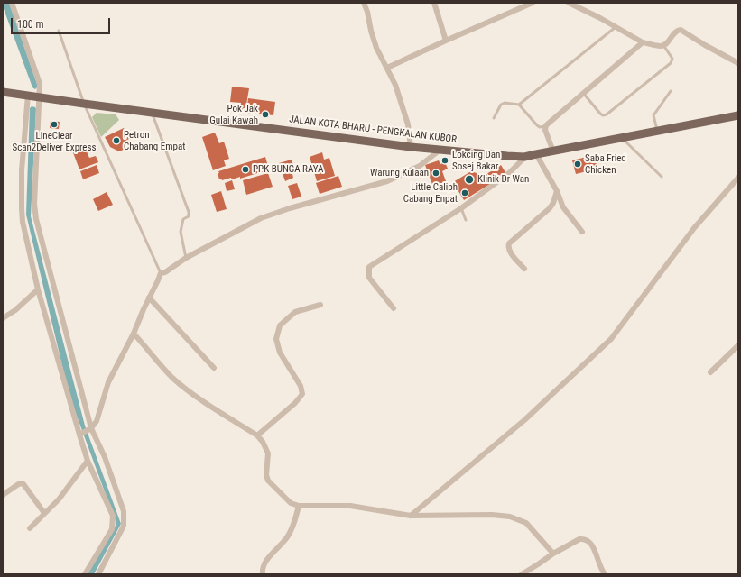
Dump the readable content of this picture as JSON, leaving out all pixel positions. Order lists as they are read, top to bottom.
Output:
{
  "streets": {
    "main road": ["JALAN KOTA BHARU - PENGKALAN KUBOR"]
  },
  "places": [
    "Pok Jak Gulai Kawah",
    "LineClear Scan2Deliver Express",
    "Petron Chabang Empat",
    "Lokcing Dan Sosej Bakar",
    "Saba Fried Chicken",
    "PPK BUNGA RAYA",
    "Warung Kulaan",
    "Klinik Dr Wan",
    "Little Caliph Cabang Enpat"
  ],
  "scale_bar": "100 m"
}
